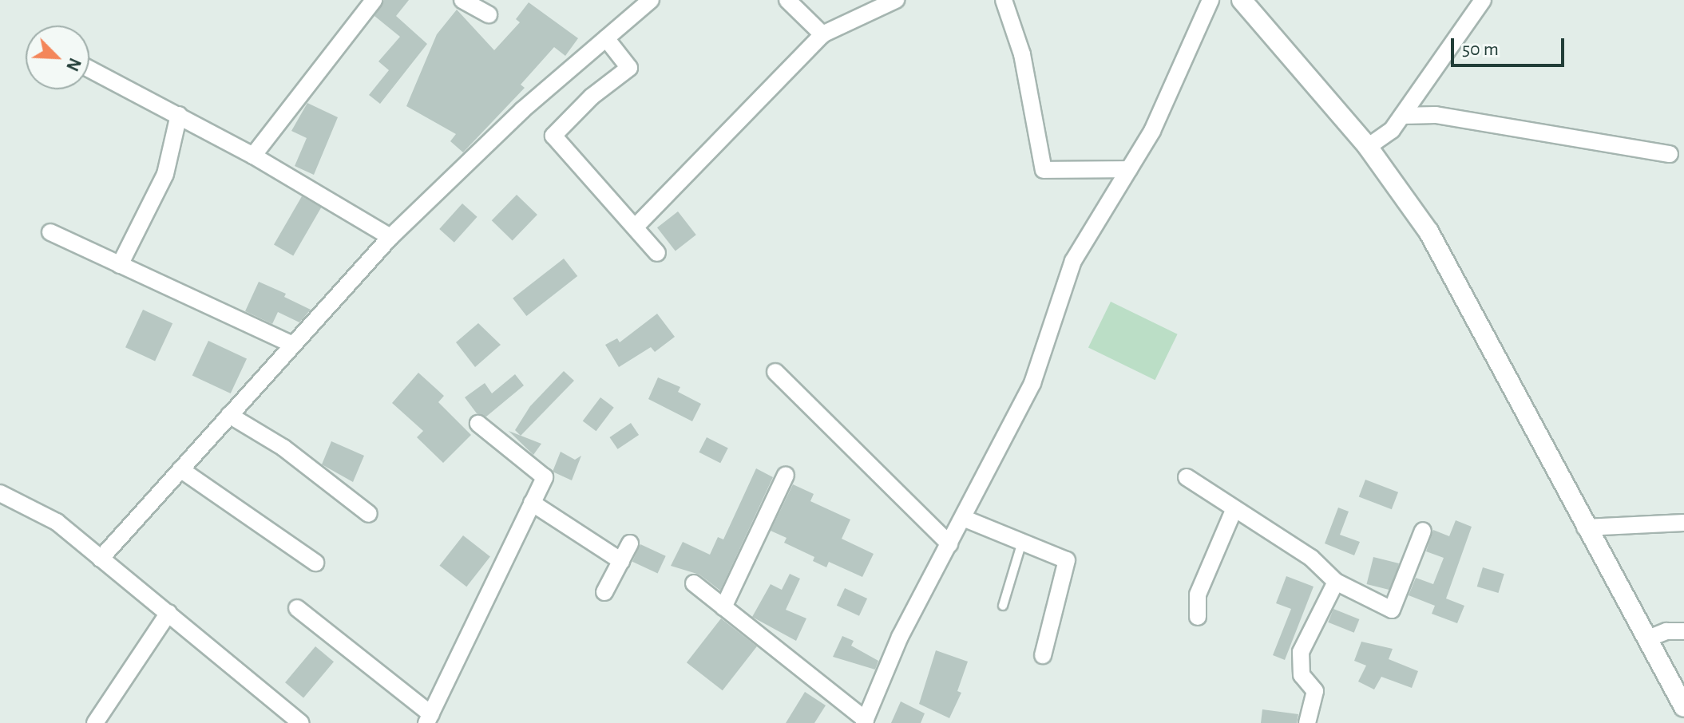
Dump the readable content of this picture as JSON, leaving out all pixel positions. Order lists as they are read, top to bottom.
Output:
{
  "scale_bar": "50 m",
  "north": "bottom right"
}
